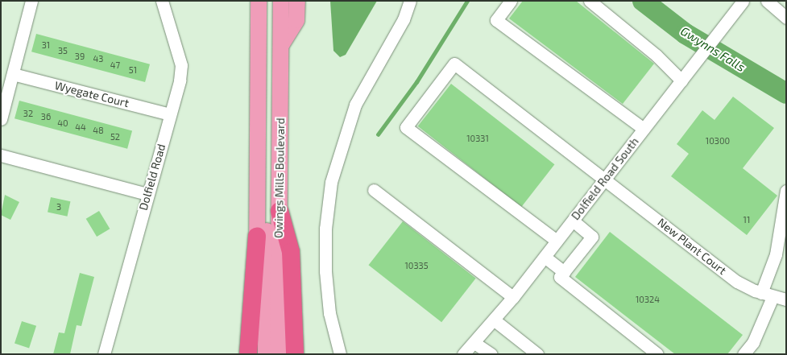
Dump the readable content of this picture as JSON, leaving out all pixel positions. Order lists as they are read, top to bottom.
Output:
{
  "streets": {
    "main road": ["Owings Mills Boulevard"],
    "street": [
      "Wyegate Court",
      "Dolfield Road",
      "Dolfield Road South",
      "New Plant Court"
    ]
  },
  "crossings": [
    ["Wyegate Court", "Dolfield Road"],
    ["Dolfield Road South", "New Plant Court"]
  ],
  "water": ["Gwynns Falls"],
  "house_numbers": [
    "31",
    "35",
    "39",
    "43",
    "47",
    "51",
    "32",
    "36",
    "40",
    "44",
    "48",
    "52",
    "10331",
    "10300",
    "3",
    "11",
    "10335",
    "10324"
  ]
}
